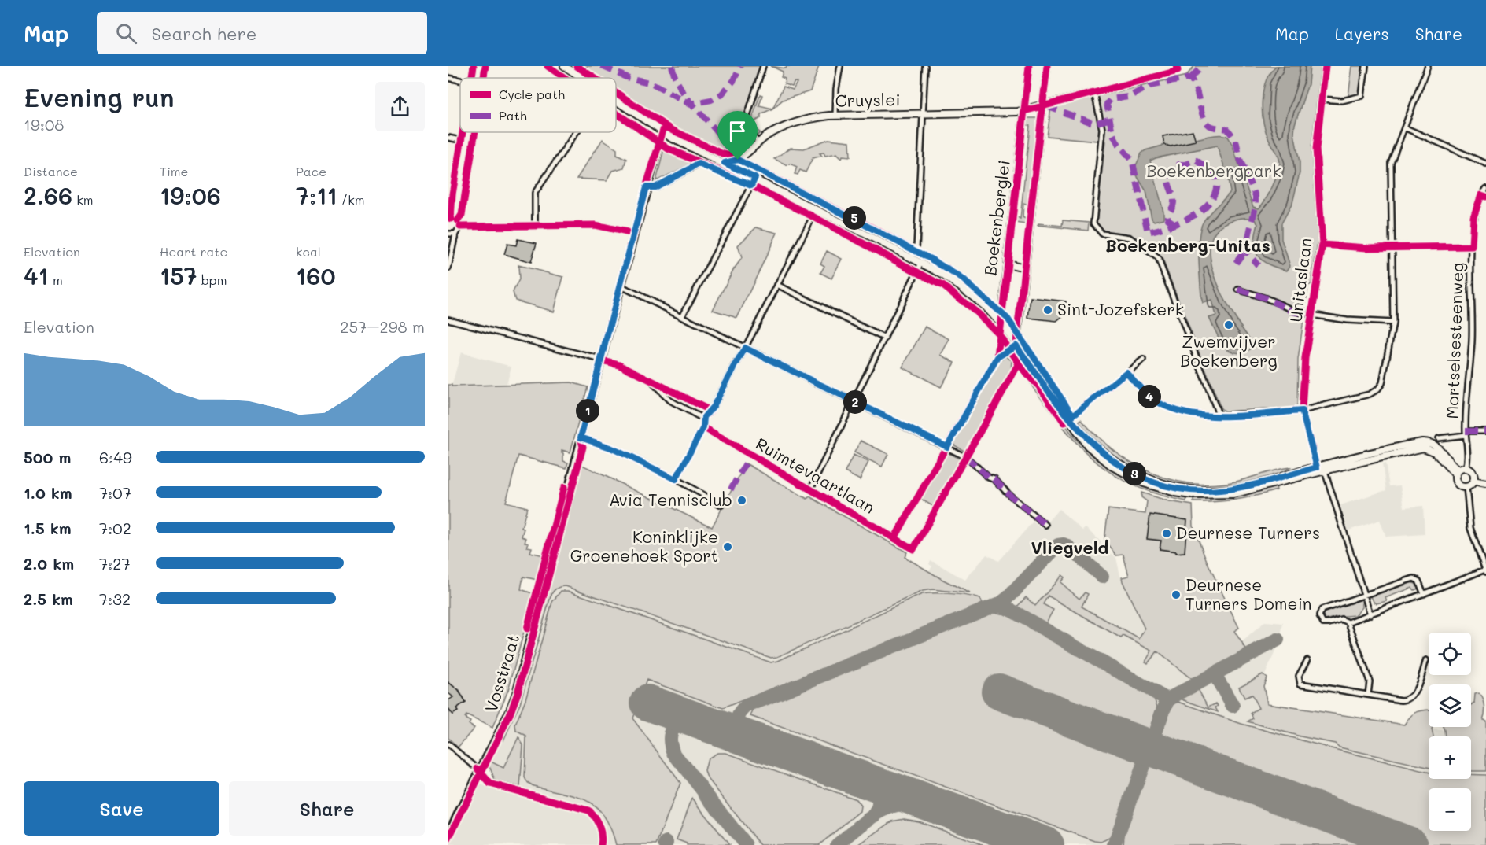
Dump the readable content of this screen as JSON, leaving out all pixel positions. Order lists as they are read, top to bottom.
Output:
{
  "streets": {
    "street": [
      "Cruyslei",
      "Boekenberglei",
      "Unitaslaan",
      "Mortselsesteenweg",
      "Ruimtevaartlaan",
      "Vosstraat"
    ]
  },
  "crossings": [
    ["Cruyslei", "Boekenberglei"],
    ["Boekenberglei", "Ruimtevaartlaan"]
  ],
  "districts": ["Boekenberg-Unitas", "Vliegveld"],
  "parks": ["Boekenbergpark"],
  "places": [
    "Sint-Jozefskerk",
    "Zwemvijver Boekenberg",
    "Avia Tennisclub",
    "Deurnese Turners",
    "Koninklijke Groenehoek Sport",
    "Deurnese Turners Domein"
  ],
  "legend": ["Cycle path", "Path"],
  "page": {
    "header": "Map",
    "search": "Search here",
    "nav": ["Map", "Layers", "Share"],
    "heading": ["Evening run", "19:08"],
    "stats": [
      ["Distance", "2.66 km"],
      ["Time", "19:06"],
      ["Pace", "7:11 /km"],
      ["Elevation", "41 m"],
      ["Heart rate", "157 bpm"],
      ["kcal", "160"]
    ],
    "pins": [
      "5",
      "4",
      "2",
      "1",
      "3"
    ],
    "chart": ["Elevation", "257–298 m"],
    "list": [
      {
        "name": "500 m",
        "note": "6:49"
      },
      {
        "name": "1.0 km",
        "note": "7:07"
      },
      {
        "name": "1.5 km",
        "note": "7:02"
      },
      {
        "name": "2.0 km",
        "note": "7:27"
      },
      {
        "name": "2.5 km",
        "note": "7:32"
      }
    ],
    "map_buttons": ["+", "−"],
    "buttons": ["Save", "Share"]
  }
}
